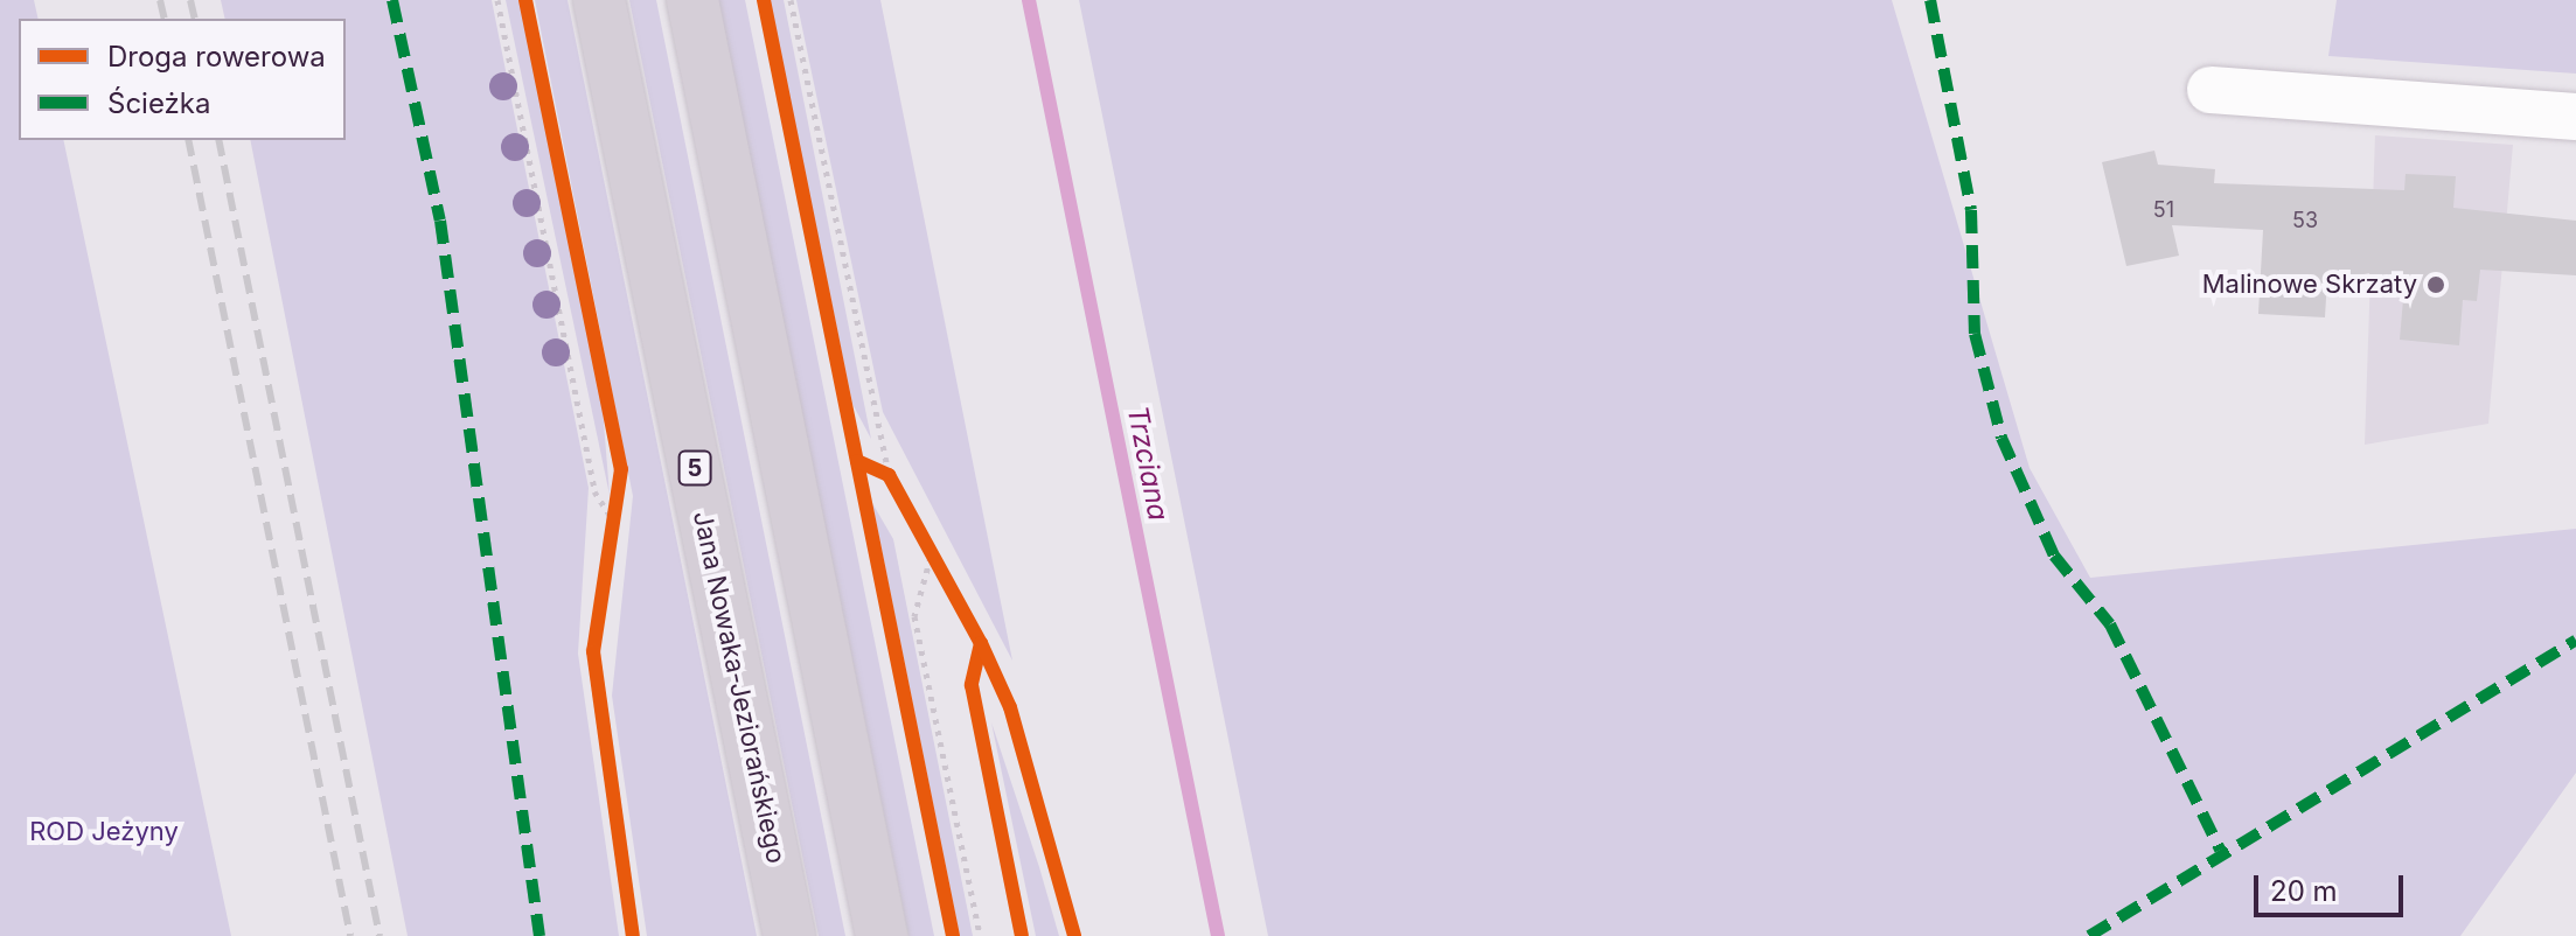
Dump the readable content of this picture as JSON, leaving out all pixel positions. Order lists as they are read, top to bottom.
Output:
{
  "streets": {
    "main road": ["5", "Jana Nowaka-Jeziorańskiego"]
  },
  "water": ["Trzciana"],
  "parks": ["ROD Jeżyny"],
  "places": ["Malinowe Skrzaty"],
  "house_numbers": ["51", "53"],
  "legend": ["Droga rowerowa", "Ścieżka"],
  "scale_bar": "20 m"
}
